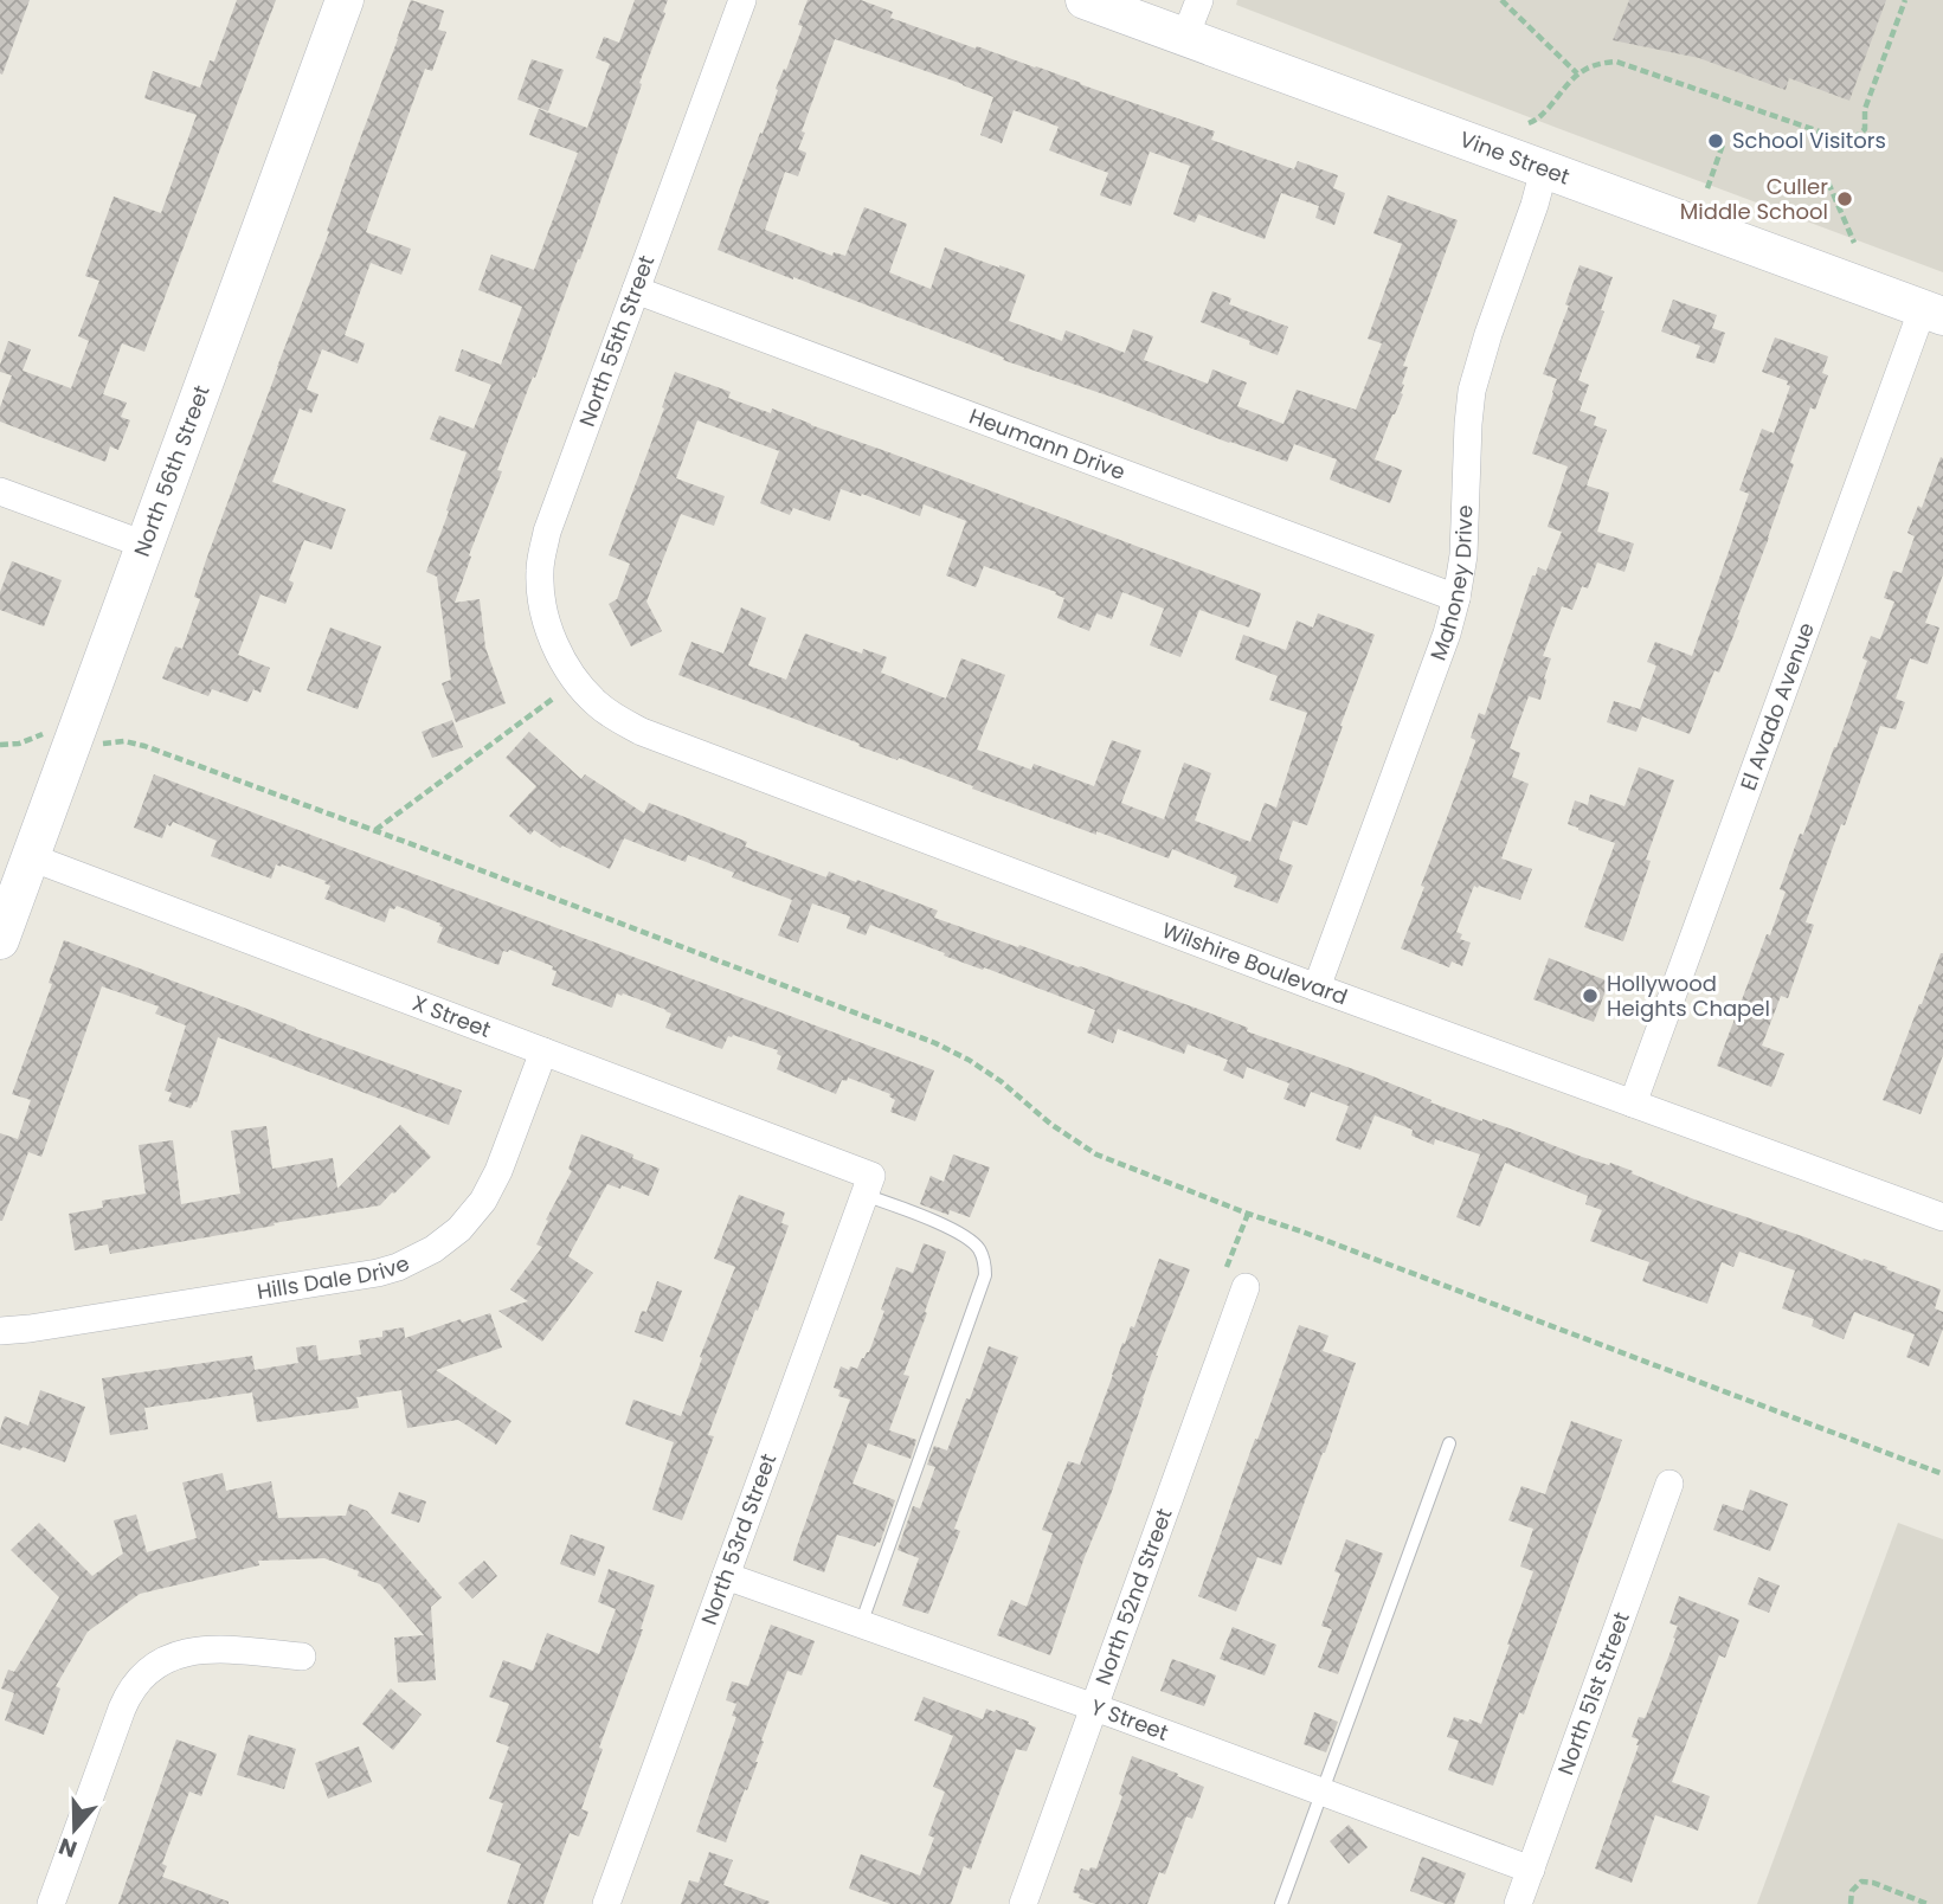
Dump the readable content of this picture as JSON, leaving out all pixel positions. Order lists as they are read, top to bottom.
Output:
{
  "streets": {
    "main road": ["Vine Street", "North 56th Street"],
    "street": [
      "North 55th Street",
      "Heumann Drive",
      "Mahoney Drive",
      "El Avado Avenue",
      "Wilshire Boulevard",
      "X Street",
      "Hills Dale Drive",
      "North 53rd Street",
      "North 52nd Street",
      "North 51st Street",
      "Y Street"
    ]
  },
  "crossings": [
    ["Vine Street", "Mahoney Drive"],
    ["Vine Street", "El Avado Avenue"],
    ["North 55th Street", "Heumann Drive"],
    ["North 55th Street", "Wilshire Boulevard"],
    ["Heumann Drive", "Mahoney Drive"],
    ["North 56th Street", "X Street"],
    ["Mahoney Drive", "Wilshire Boulevard"],
    ["El Avado Avenue", "Wilshire Boulevard"],
    ["X Street", "Hills Dale Drive"],
    ["X Street", "North 53rd Street"],
    ["North 53rd Street", "Y Street"],
    ["North 52nd Street", "Y Street"],
    ["North 51st Street", "Y Street"]
  ],
  "places": ["School Visitors", "Culler Middle School", "Hollywood Heights Chapel"],
  "north": "bottom"
}
